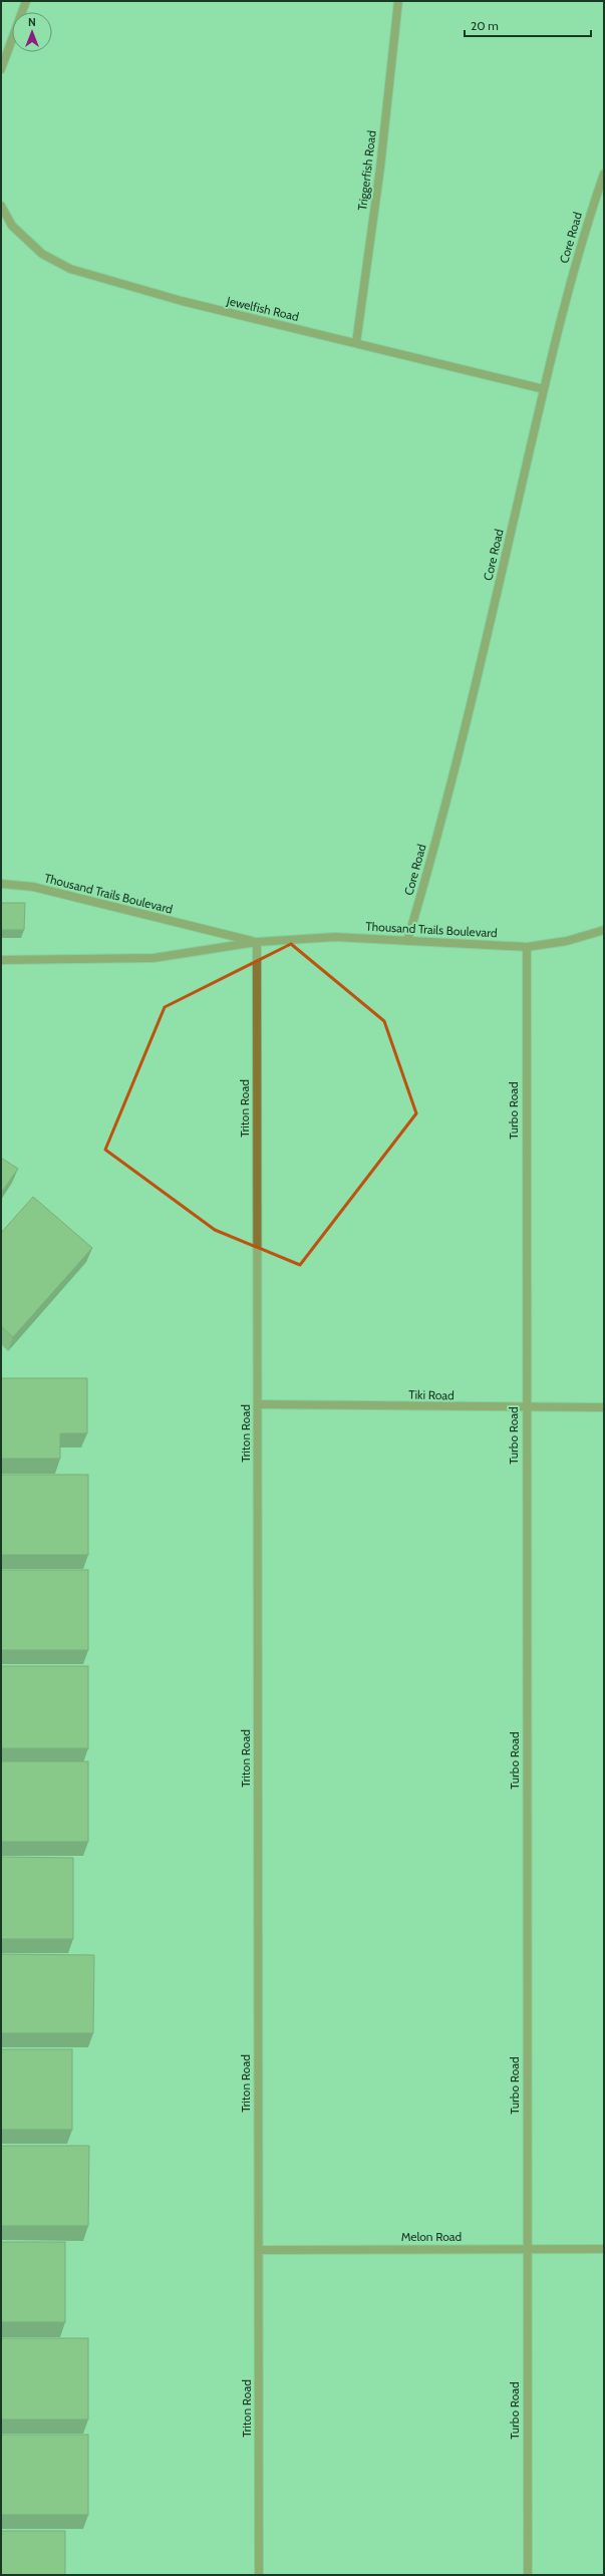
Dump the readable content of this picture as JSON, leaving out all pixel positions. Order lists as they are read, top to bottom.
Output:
{
  "streets": {
    "lane": [
      "Triggerfish Road",
      "Core Road",
      "Jewelfish Road",
      "Thousand Trails Boulevard",
      "Triton Road",
      "Turbo Road",
      "Tiki Road",
      "Melon Road"
    ]
  },
  "crossings": [
    ["Triggerfish Road", "Jewelfish Road"],
    ["Core Road", "Jewelfish Road"],
    ["Core Road", "Thousand Trails Boulevard"],
    ["Thousand Trails Boulevard", "Triton Road"],
    ["Thousand Trails Boulevard", "Turbo Road"],
    ["Triton Road", "Tiki Road"],
    ["Triton Road", "Melon Road"],
    ["Turbo Road", "Tiki Road"],
    ["Turbo Road", "Melon Road"]
  ],
  "scale_bar": "20 m",
  "north": "top"
}
